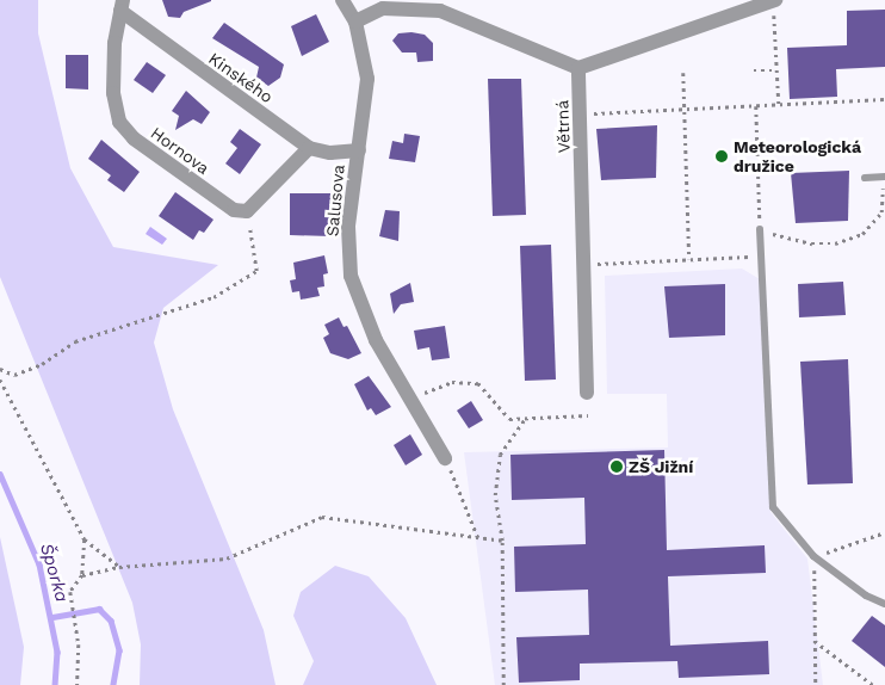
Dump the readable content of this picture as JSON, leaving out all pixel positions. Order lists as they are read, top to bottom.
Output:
{
  "streets": {
    "street": [
      "Kinského",
      "Větrná",
      "Hornova",
      "Salusova"
    ]
  },
  "crossings": [
    ["Kinského", "Hornova"],
    ["Kinského", "Salusova"]
  ],
  "water": ["Šporka"],
  "places": ["Meteorologická družice", "ZŠ Jižní"]
}
